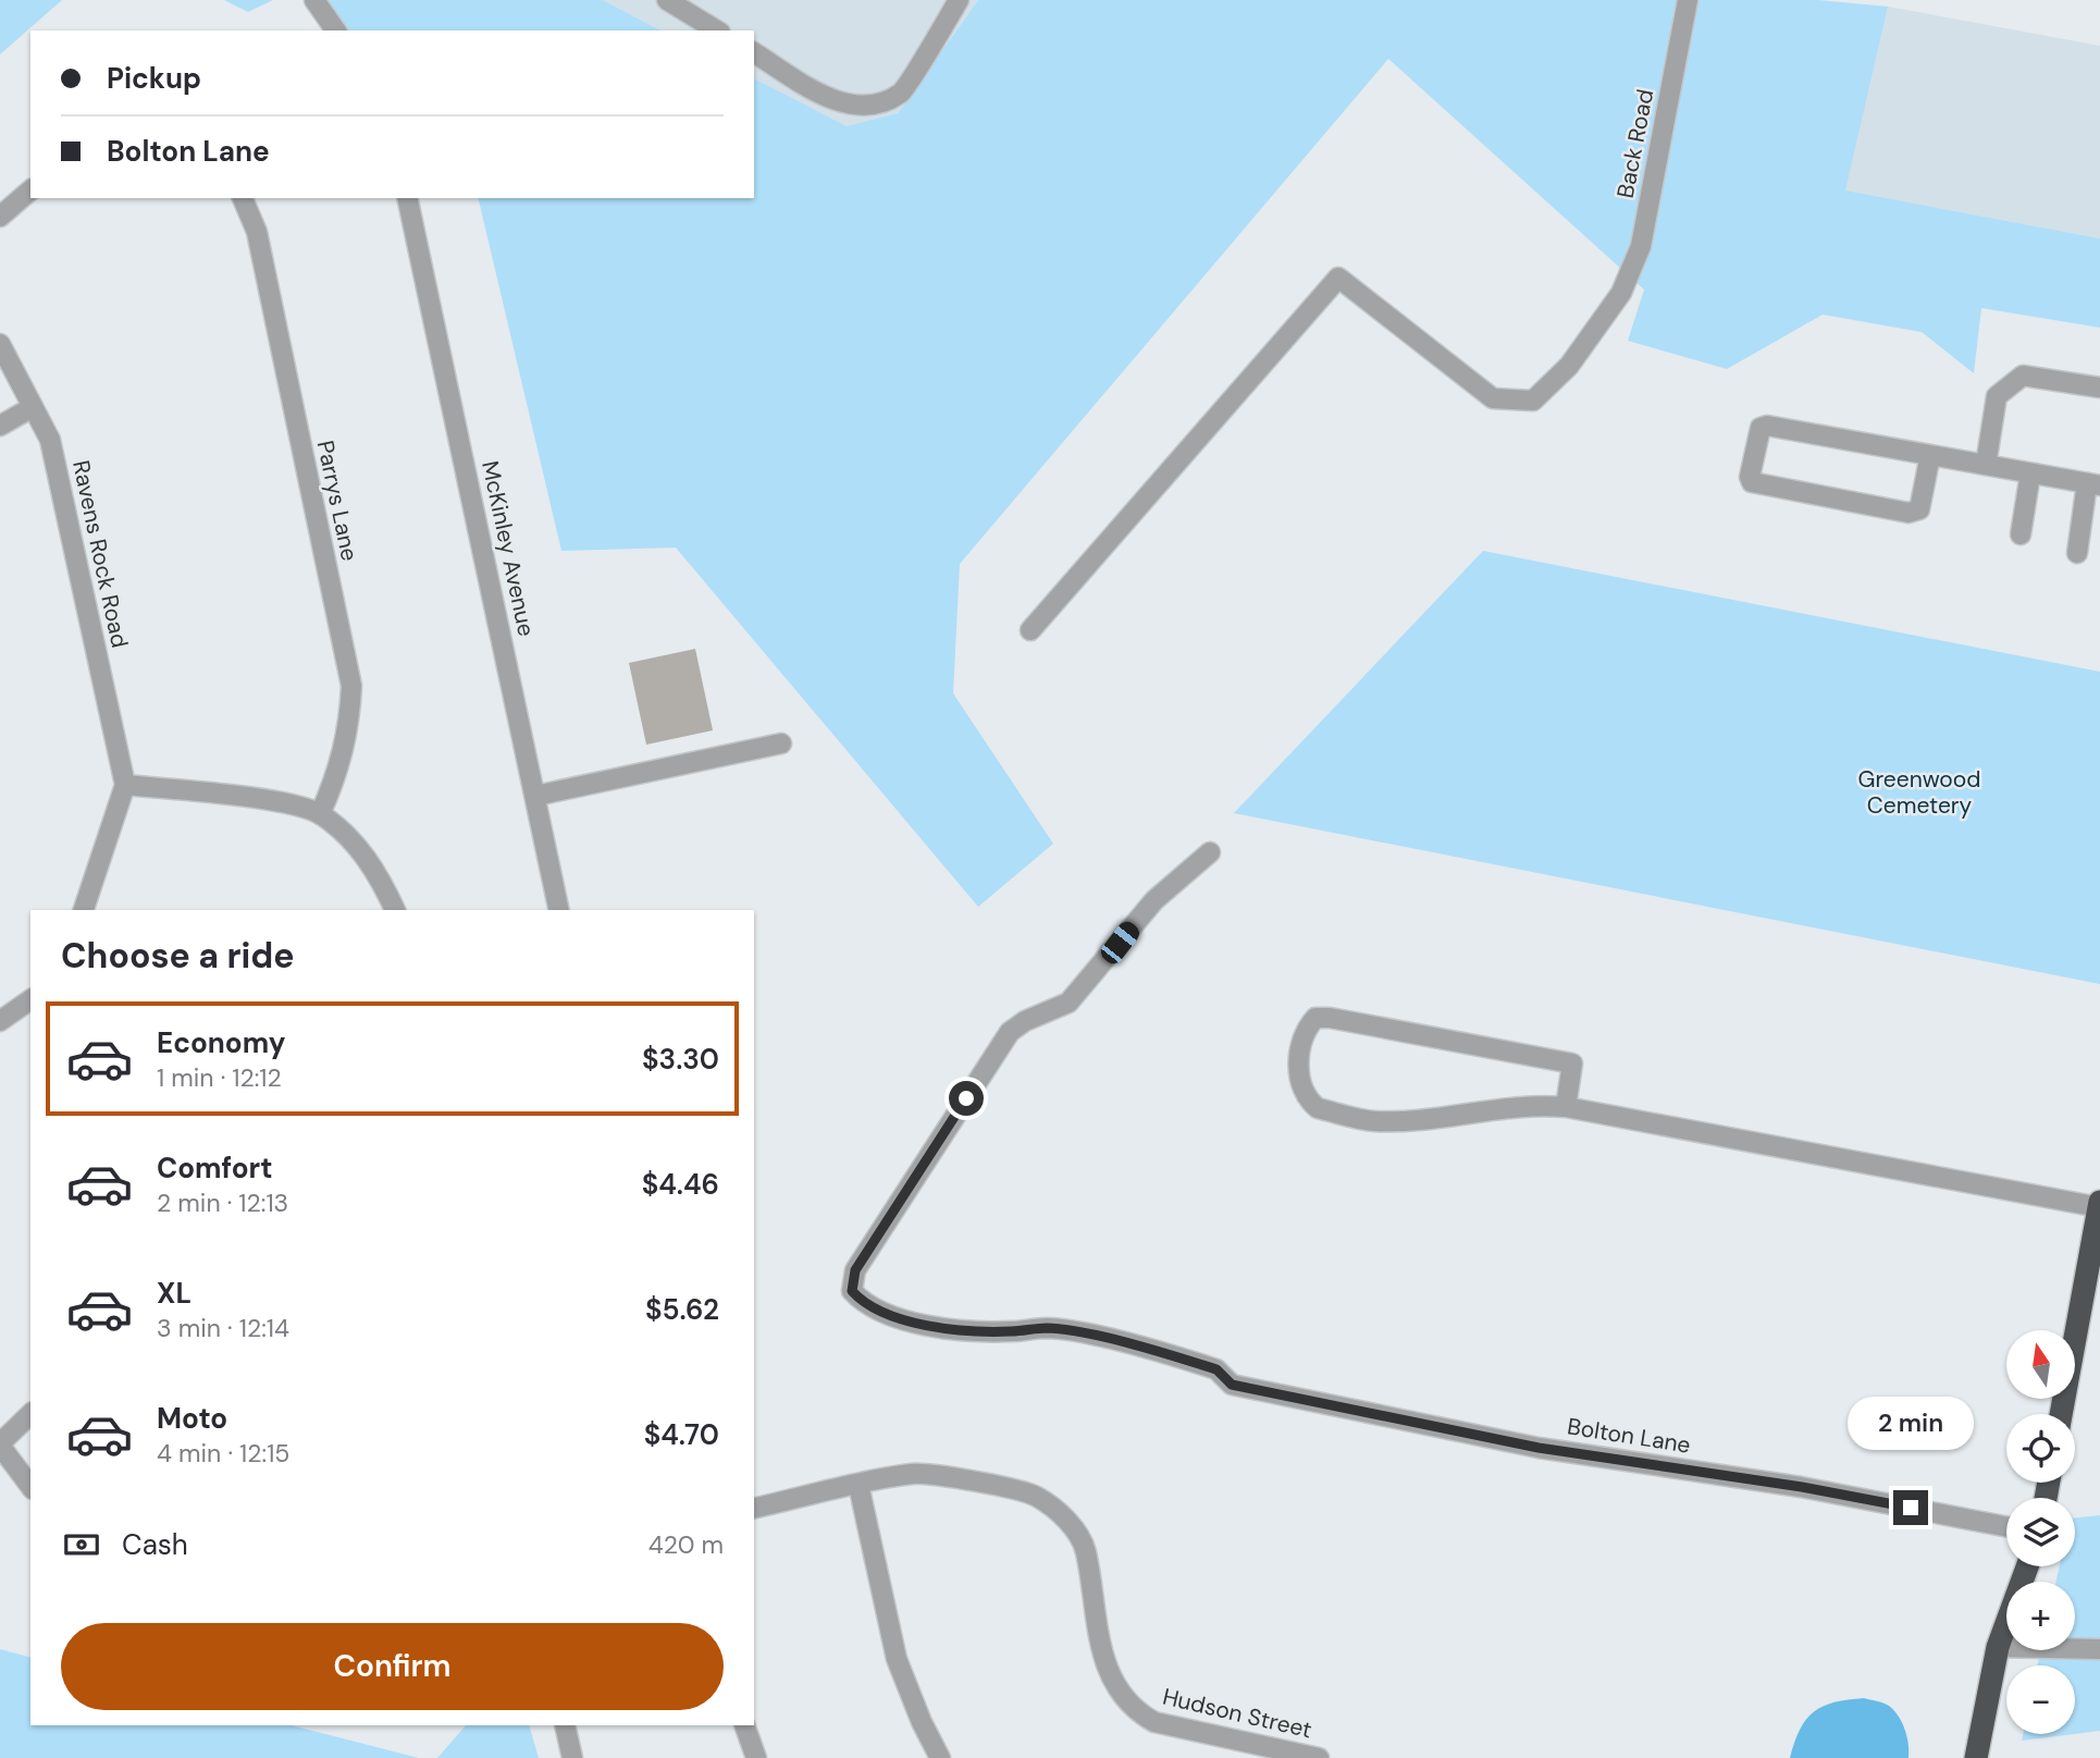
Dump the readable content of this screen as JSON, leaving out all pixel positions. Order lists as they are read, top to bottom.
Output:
{
  "streets": {
    "street": [
      "Back Road",
      "Parrys Lane",
      "McKinley Avenue",
      "Ravens Rock Road",
      "Bolton Lane",
      "Hudson Street"
    ]
  },
  "parks": ["Greenwood Cemetery"],
  "north": "top",
  "page": {
    "banner": ["Pickup", "Bolton Lane"],
    "heading": "Choose a ride",
    "list": [
      {
        "name": "Economy",
        "note": "1 min · 12:12",
        "value": "$3.30"
      },
      {
        "name": "Comfort",
        "note": "2 min · 12:13",
        "value": "$4.46"
      },
      {
        "name": "XL",
        "note": "3 min · 12:14",
        "value": "$5.62"
      },
      {
        "name": "Moto",
        "note": "4 min · 12:15",
        "value": "$4.70"
      }
    ],
    "map_buttons": ["+", "−"],
    "bubble": "2 min",
    "pay": ["Cash", "420 m"],
    "buttons": "Confirm"
  }
}
